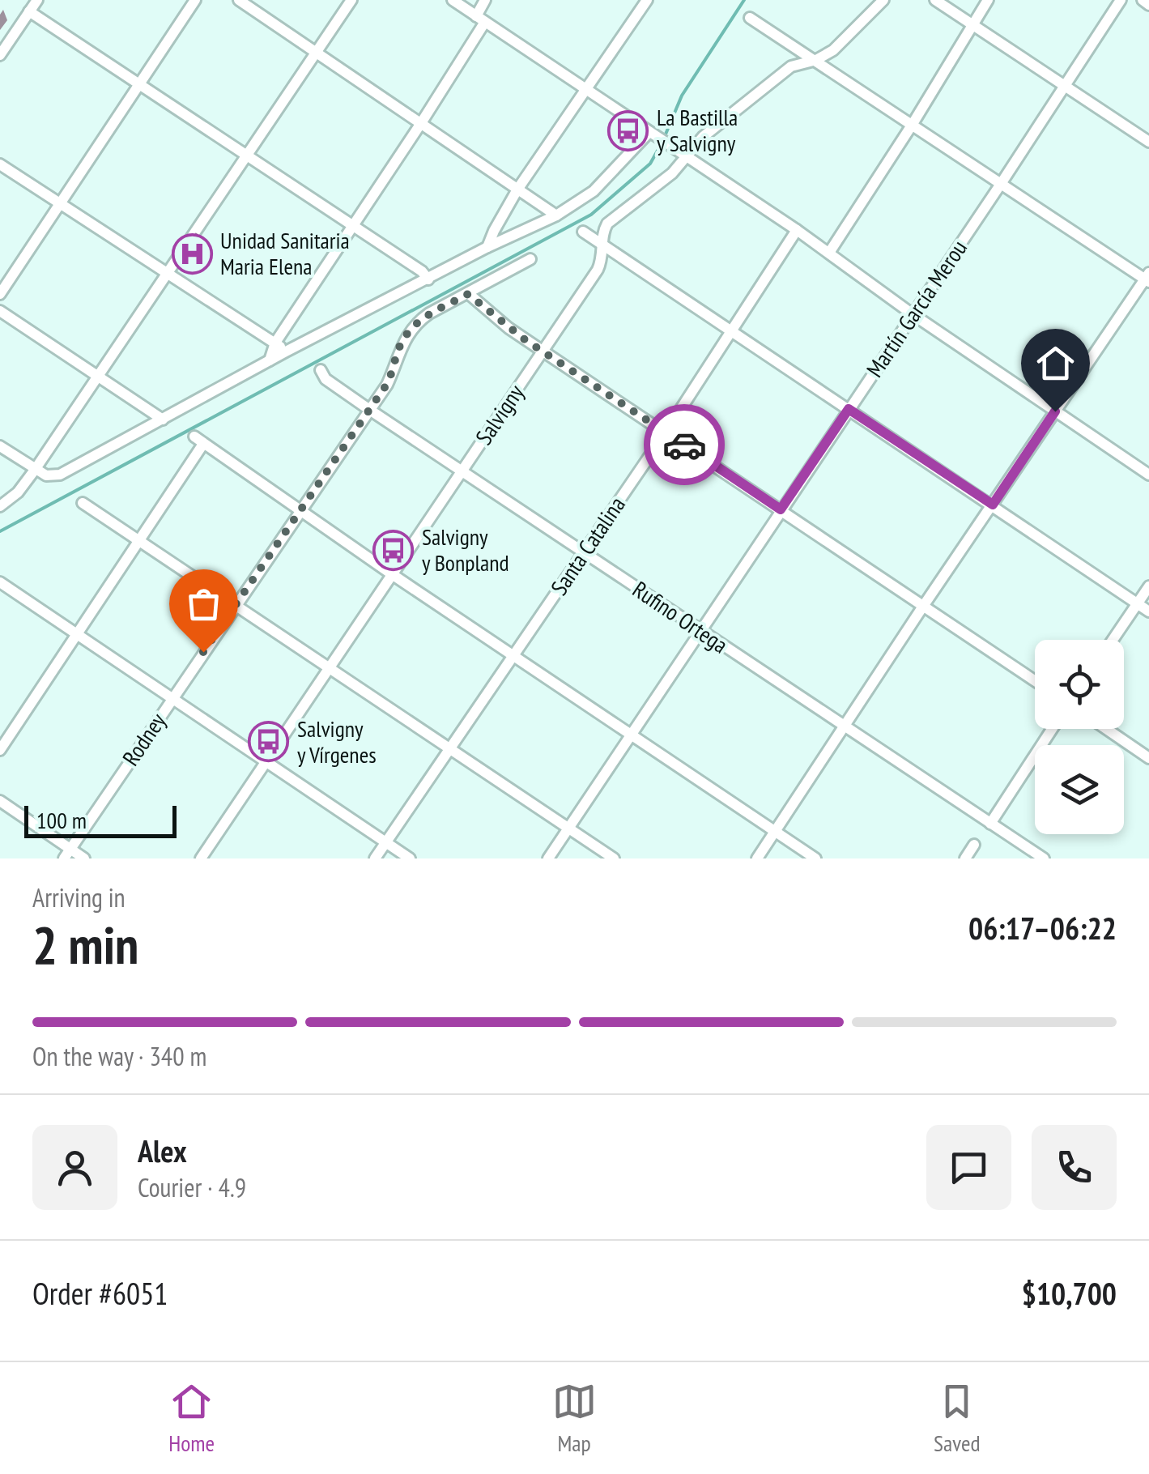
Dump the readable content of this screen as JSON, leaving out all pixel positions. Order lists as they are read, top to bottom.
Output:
{
  "streets": {
    "street": [
      "Martín García Merou",
      "Salvigny",
      "Santa Catalina",
      "Rufino Ortega",
      "Rodney"
    ]
  },
  "crossings": [
    ["Martín García Merou", "Rufino Ortega"],
    ["Salvigny", "Rufino Ortega"],
    ["Santa Catalina", "Rufino Ortega"],
    ["Rufino Ortega", "Rodney"]
  ],
  "places": {
    "bus stop": ["La Bastilla y Salvigny", "Salvigny y Bonpland", "Salvigny y Vírgenes"],
    "hospital": ["Unidad Sanitaria Maria Elena"]
  },
  "scale_bar": "100 m",
  "page": {
    "scale": "100 m",
    "heading": ["2 min", "Arriving in", "06:17–06:22"],
    "panel": [
      "Alex",
      "Courier · 4.9",
      "Order #6051",
      "$10,700"
    ],
    "bar": "On the way · 340 m",
    "tabs": ["Home", "Map", "Saved"]
  }
}
